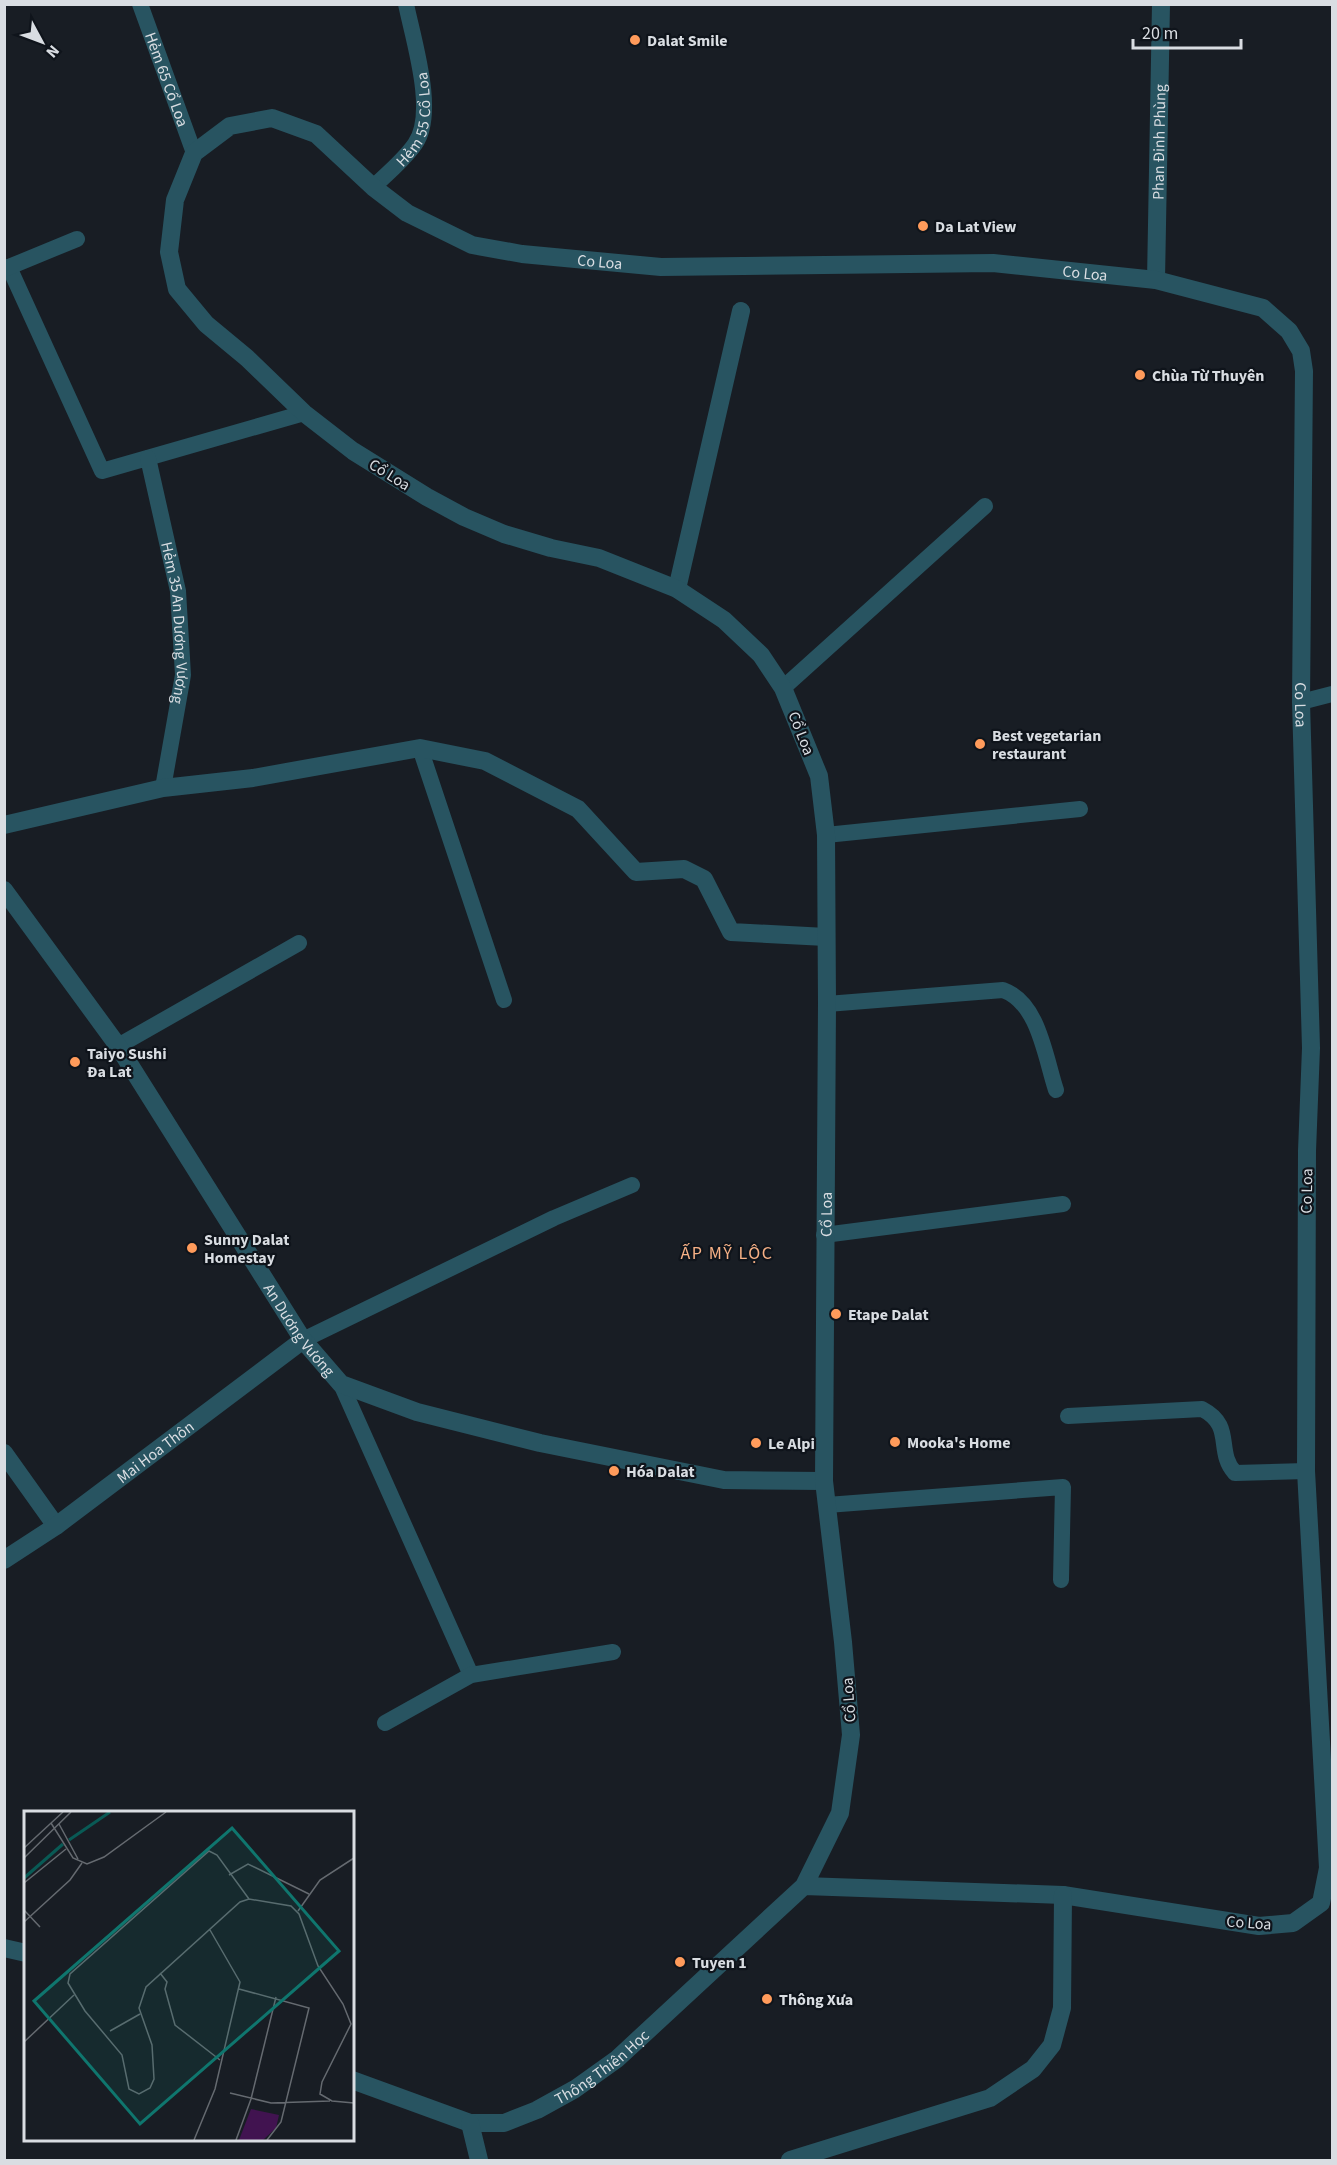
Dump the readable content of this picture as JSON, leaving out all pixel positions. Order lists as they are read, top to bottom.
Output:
{
  "streets": {
    "street": [
      "Phan Đinh Phùng",
      "Co Loa",
      "Cổ Loa",
      "An Dương Vương",
      "Mai Hoa Thôn",
      "Thông Thiên Học"
    ],
    "lane": ["Hẻm 65 Cổ Loa", "Hẻm 55 Cổ Loa", "Hẻm 35 An Dương Vương"]
  },
  "crossings": [
    ["Hẻm 65 Cổ Loa", "Co Loa"],
    ["Hẻm 55 Cổ Loa", "Co Loa"],
    ["Phan Đinh Phùng", "Co Loa"],
    ["Co Loa", "Cổ Loa"],
    ["Co Loa", "Thông Thiên Học"],
    ["Cổ Loa", "An Dương Vương"],
    ["Cổ Loa", "Thông Thiên Học"],
    ["An Dương Vương", "Mai Hoa Thôn"]
  ],
  "districts": ["ẤP MỸ LỘC"],
  "places": [
    "Dalat Smile",
    "Da Lat View",
    "Chùa Từ Thuyên",
    "Best vegetarian restaurant",
    "Taiyo Sushi Đa Lat",
    "Sunny Dalat Homestay",
    "Etape Dalat",
    "Mooka's Home",
    "Le Alpi",
    "Hóa Dalat",
    "Tuyen 1",
    "Thông Xưa"
  ],
  "scale_bar": "20 m",
  "north": "bottom right"
}
